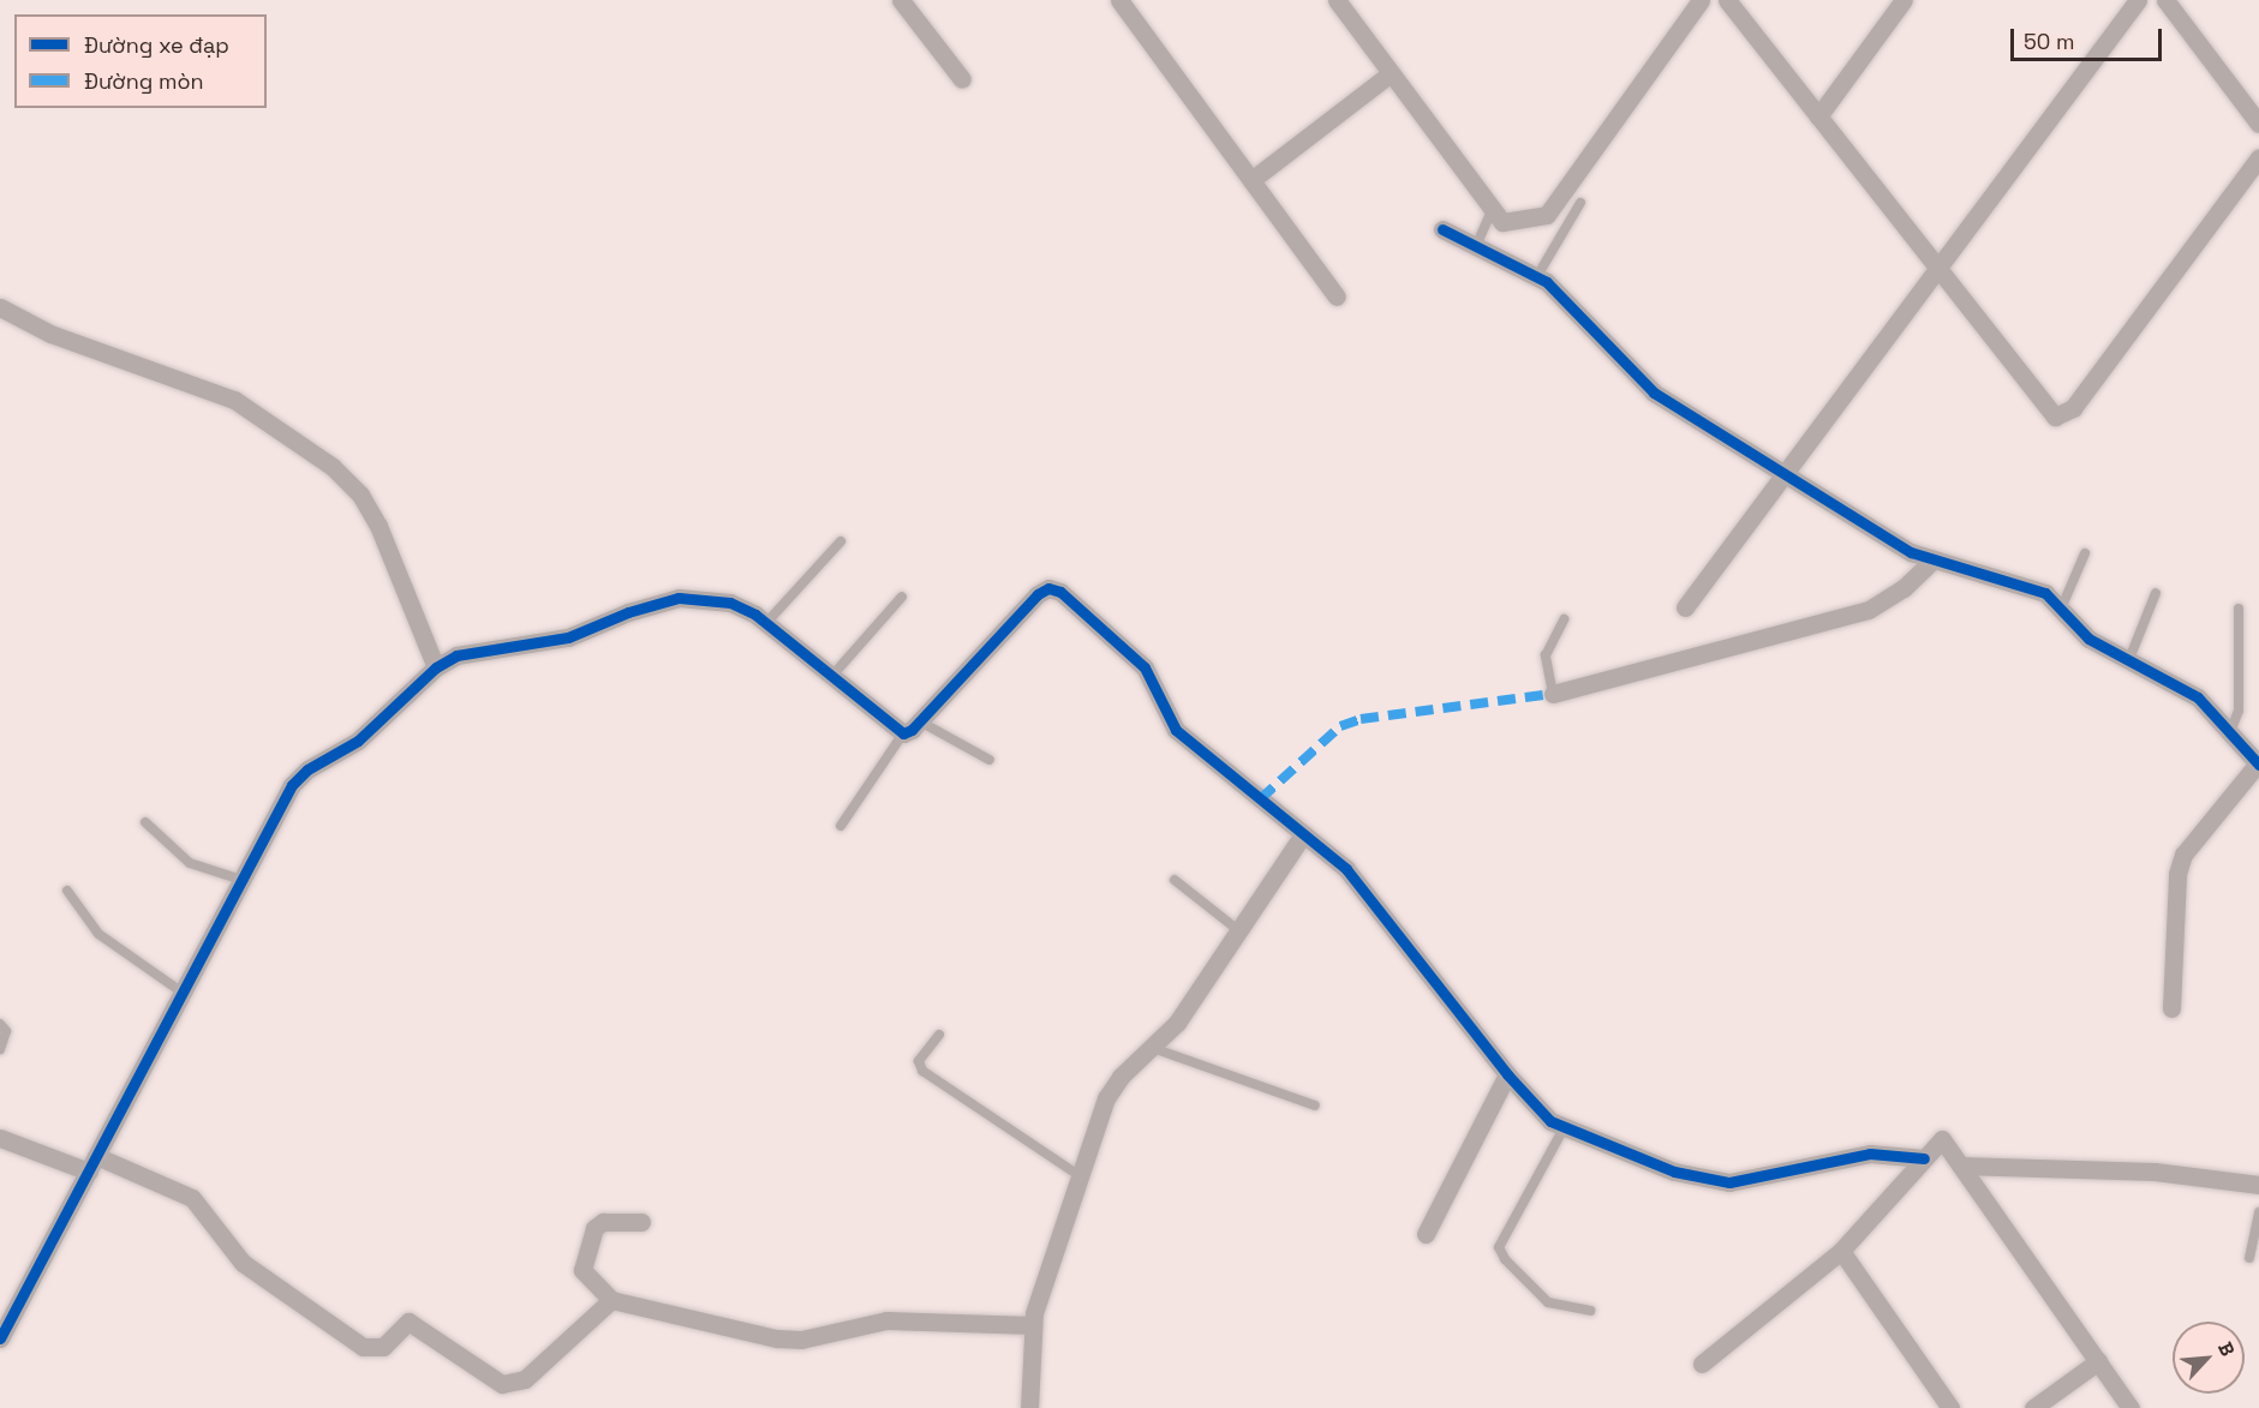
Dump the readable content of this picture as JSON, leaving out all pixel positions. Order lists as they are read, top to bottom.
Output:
{
  "legend": ["Đường xe đạp", "Đường mòn"],
  "scale_bar": "50 m",
  "north": "top right"
}
